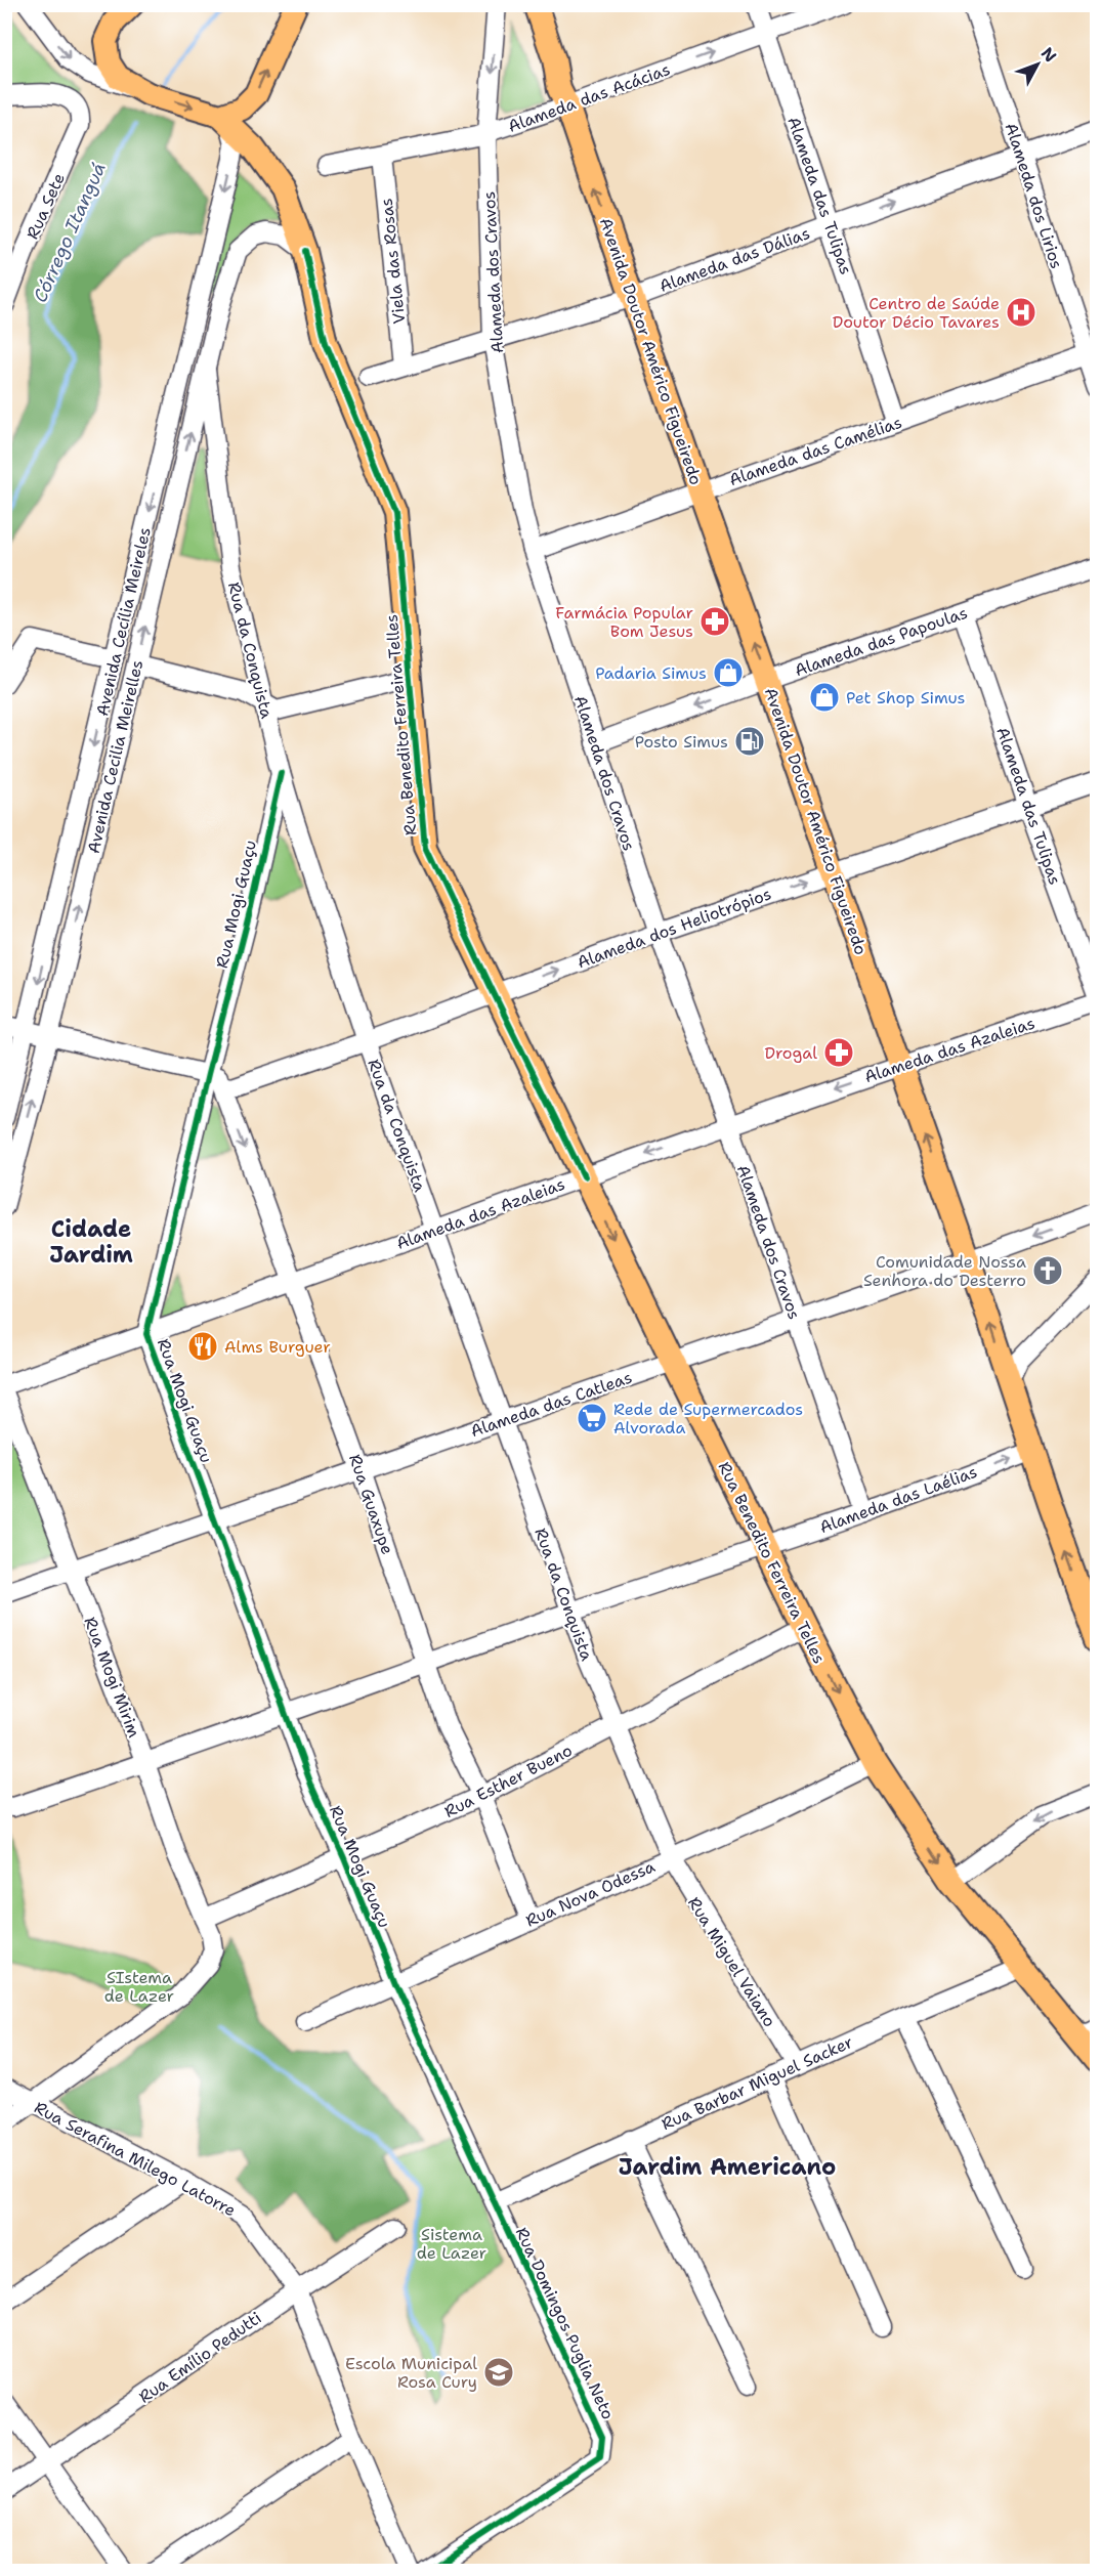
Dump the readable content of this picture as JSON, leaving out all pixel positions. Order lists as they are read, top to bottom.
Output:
{
  "streets": {
    "main road": ["Avenida Doutor Américo Figueiredo", "Rua Benedito Ferreira Telles"],
    "street": [
      "Alameda das Acácias",
      "Alameda das Tulipas",
      "Alameda dos Lirios",
      "Rua Sete",
      "Alameda das Dálias",
      "Viela das Rosas",
      "Alameda dos Cravos",
      "Alameda das Camélias",
      "Avenida Cecília Meireles",
      "Alameda das Papoulas",
      "Rua da Conquista",
      "Avenida Cecilia Meirelles",
      "Rua Mogi Guaçu",
      "Alameda dos Heliotrópios",
      "Alameda das Azaleias",
      "Alameda das Catleas",
      "Alameda das Laélias",
      "Rua Guaxupe",
      "Rua Mogi Mirim",
      "Rua Esther Bueno",
      "Rua Nova Odessa",
      "Rua Miguel Vaiano",
      "Rua Barbar Miguel Sacker",
      "Rua Serafina Milego Latorre",
      "Rua Domingos Puglia Neto",
      "Rua Emílio Pedutti"
    ]
  },
  "crossings": [
    ["Alameda das Acácias", "Alameda das Tulipas"],
    ["Alameda das Acácias", "Viela das Rosas"],
    ["Alameda das Acácias", "Alameda dos Cravos"],
    ["Alameda das Acácias", "Avenida Doutor Américo Figueiredo"],
    ["Alameda das Tulipas", "Alameda das Dálias"],
    ["Alameda das Tulipas", "Alameda das Camélias"],
    ["Alameda das Tulipas", "Alameda das Papoulas"],
    ["Alameda das Tulipas", "Alameda dos Heliotrópios"],
    ["Alameda das Tulipas", "Alameda das Azaleias"],
    ["Alameda dos Lirios", "Alameda das Dálias"],
    ["Alameda dos Lirios", "Alameda das Camélias"],
    ["Alameda das Dálias", "Viela das Rosas"],
    ["Alameda das Dálias", "Alameda dos Cravos"],
    ["Alameda das Dálias", "Avenida Doutor Américo Figueiredo"],
    ["Alameda dos Cravos", "Alameda das Camélias"],
    ["Alameda dos Cravos", "Alameda das Papoulas"],
    ["Alameda dos Cravos", "Alameda dos Heliotrópios"],
    ["Alameda dos Cravos", "Alameda das Azaleias"],
    ["Alameda dos Cravos", "Alameda das Catleas"],
    ["Alameda dos Cravos", "Alameda das Laélias"],
    ["Avenida Doutor Américo Figueiredo", "Alameda das Camélias"],
    ["Avenida Doutor Américo Figueiredo", "Alameda das Papoulas"],
    ["Avenida Doutor Américo Figueiredo", "Alameda dos Heliotrópios"],
    ["Avenida Doutor Américo Figueiredo", "Alameda das Azaleias"],
    ["Avenida Doutor Américo Figueiredo", "Alameda das Catleas"],
    ["Avenida Doutor Américo Figueiredo", "Alameda das Laélias"],
    ["Avenida Cecília Meireles", "Rua Benedito Ferreira Telles"],
    ["Avenida Cecília Meireles", "Alameda dos Heliotrópios"],
    ["Rua da Conquista", "Avenida Cecilia Meirelles"],
    ["Rua da Conquista", "Rua Mogi Guaçu"],
    ["Rua da Conquista", "Alameda dos Heliotrópios"],
    ["Rua da Conquista", "Alameda das Azaleias"],
    ["Rua da Conquista", "Alameda das Catleas"],
    ["Rua da Conquista", "Alameda das Laélias"],
    ["Rua da Conquista", "Rua Esther Bueno"],
    ["Rua da Conquista", "Rua Nova Odessa"],
    ["Rua da Conquista", "Rua Miguel Vaiano"],
    ["Rua Benedito Ferreira Telles", "Avenida Cecilia Meirelles"],
    ["Rua Benedito Ferreira Telles", "Alameda dos Heliotrópios"],
    ["Rua Benedito Ferreira Telles", "Alameda das Azaleias"],
    ["Rua Benedito Ferreira Telles", "Alameda das Catleas"],
    ["Rua Benedito Ferreira Telles", "Alameda das Laélias"],
    ["Rua Benedito Ferreira Telles", "Rua Esther Bueno"],
    ["Rua Benedito Ferreira Telles", "Rua Nova Odessa"],
    ["Rua Benedito Ferreira Telles", "Rua Barbar Miguel Sacker"],
    ["Avenida Cecilia Meirelles", "Alameda dos Heliotrópios"],
    ["Rua Mogi Guaçu", "Alameda dos Heliotrópios"],
    ["Rua Mogi Guaçu", "Alameda das Azaleias"],
    ["Rua Mogi Guaçu", "Alameda das Catleas"],
    ["Rua Mogi Guaçu", "Alameda das Laélias"],
    ["Rua Mogi Guaçu", "Rua Guaxupe"],
    ["Rua Mogi Guaçu", "Rua Esther Bueno"],
    ["Rua Mogi Guaçu", "Rua Nova Odessa"],
    ["Rua Mogi Guaçu", "Rua Barbar Miguel Sacker"],
    ["Rua Mogi Guaçu", "Rua Domingos Puglia Neto"],
    ["Alameda dos Heliotrópios", "Rua Guaxupe"],
    ["Alameda das Azaleias", "Rua Guaxupe"],
    ["Alameda das Catleas", "Rua Guaxupe"],
    ["Alameda das Catleas", "Rua Mogi Mirim"],
    ["Alameda das Laélias", "Rua Guaxupe"],
    ["Alameda das Laélias", "Rua Mogi Mirim"],
    ["Rua Guaxupe", "Rua Esther Bueno"],
    ["Rua Guaxupe", "Rua Nova Odessa"],
    ["Rua Mogi Mirim", "Rua Esther Bueno"],
    ["Rua Mogi Mirim", "Rua Serafina Milego Latorre"],
    ["Rua Nova Odessa", "Rua Miguel Vaiano"],
    ["Rua Miguel Vaiano", "Rua Barbar Miguel Sacker"],
    ["Rua Barbar Miguel Sacker", "Rua Domingos Puglia Neto"],
    ["Rua Serafina Milego Latorre", "Rua Emílio Pedutti"]
  ],
  "one_way": [
    "Alameda das Acácias",
    "Avenida Doutor Américo Figueiredo",
    "Avenida Cecília Meireles",
    "Avenida Cecilia Meirelles"
  ],
  "districts": ["Cidade Jardim", "Jardim Americano"],
  "water": ["Córrego Itanguá"],
  "parks": ["SIstema de Lazer", "Sistema de Lazer"],
  "places": {
    "hospital": ["Centro de Saúde Doutor Décio Tavares"],
    "pharmacy": ["Farmácia Popular Bom Jesus", "Drogal"],
    "shop": ["Padaria Simus", "Pet Shop Simus"],
    "fuel station": ["Posto Simus"],
    "church": ["Comunidade Nossa Senhora do Desterro"],
    "restaurant": ["Alms Burguer"],
    "supermarket": ["Rede de Supermercados Alvorada"],
    "school or university": ["Escola Municipal Rosa Cury"]
  },
  "north": "top right"
}
